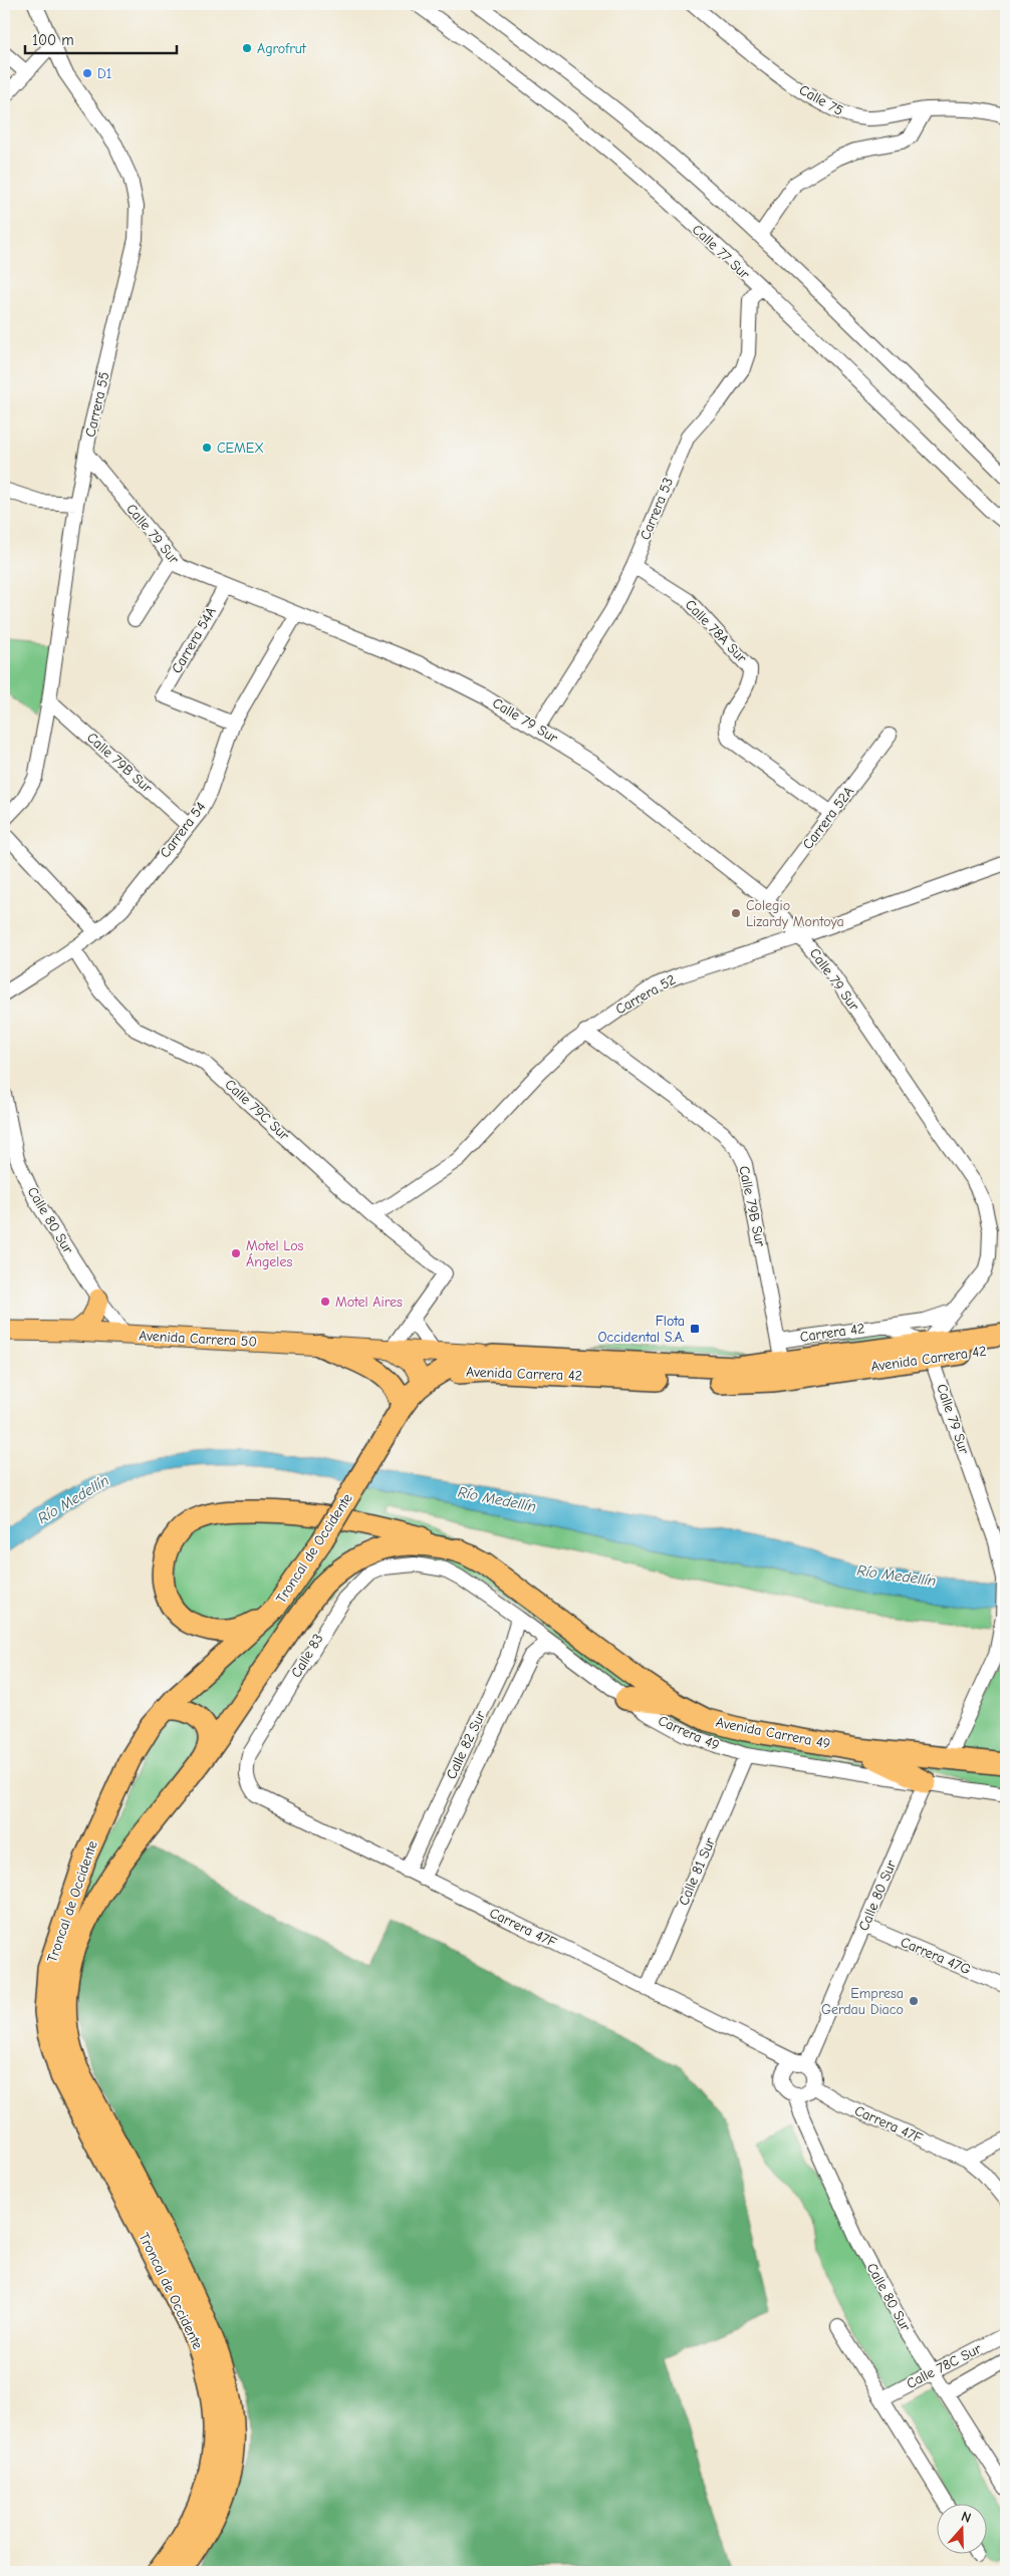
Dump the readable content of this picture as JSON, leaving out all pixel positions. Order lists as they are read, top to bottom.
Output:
{
  "streets": {
    "highway": ["Avenida Carrera 42", "Troncal de Occidente", "Avenida Carrera 49"],
    "main road": ["Avenida Carrera 50"],
    "street": [
      "Calle 75",
      "Calle 77 Sur",
      "Carrera 55",
      "Carrera 53",
      "Calle 79 Sur",
      "Calle 78A Sur",
      "Carrera 54A",
      "Calle 79B Sur",
      "Carrera 52A",
      "Carrera 54",
      "Carrera 52",
      "Calle 79C Sur",
      "Calle 80 Sur",
      "Carrera 42",
      "Calle 83",
      "Carrera 49",
      "Calle 82 Sur",
      "Calle 81 Sur",
      "Carrera 47F",
      "Carrera 47G",
      "Calle 78C Sur"
    ]
  },
  "crossings": [
    ["Calle 77 Sur", "Carrera 53"],
    ["Carrera 55", "Calle 79 Sur"],
    ["Carrera 55", "Calle 79B Sur"],
    ["Carrera 53", "Calle 79 Sur"],
    ["Carrera 53", "Calle 78A Sur"],
    ["Calle 79 Sur", "Carrera 54A"],
    ["Calle 79 Sur", "Carrera 52A"],
    ["Calle 79 Sur", "Carrera 54"],
    ["Calle 79 Sur", "Carrera 52"],
    ["Calle 79 Sur", "Carrera 42"],
    ["Calle 79 Sur", "Avenida Carrera 42"],
    ["Calle 79 Sur", "Avenida Carrera 49"],
    ["Calle 78A Sur", "Carrera 52A"],
    ["Carrera 54A", "Carrera 54"],
    ["Calle 79B Sur", "Carrera 54"],
    ["Calle 79B Sur", "Carrera 52"],
    ["Calle 79B Sur", "Carrera 42"],
    ["Calle 79B Sur", "Avenida Carrera 42"],
    ["Carrera 54", "Calle 79C Sur"],
    ["Carrera 52", "Calle 79C Sur"],
    ["Calle 80 Sur", "Avenida Carrera 50"],
    ["Calle 80 Sur", "Carrera 49"],
    ["Calle 80 Sur", "Carrera 47F"],
    ["Calle 80 Sur", "Carrera 47G"],
    ["Calle 80 Sur", "Calle 78C Sur"],
    ["Carrera 42", "Avenida Carrera 42"],
    ["Avenida Carrera 50", "Avenida Carrera 42"],
    ["Avenida Carrera 50", "Troncal de Occidente"],
    ["Avenida Carrera 42", "Troncal de Occidente"],
    ["Troncal de Occidente", "Avenida Carrera 49"],
    ["Calle 83", "Carrera 49"],
    ["Calle 83", "Carrera 47F"],
    ["Carrera 49", "Calle 82 Sur"],
    ["Carrera 49", "Calle 81 Sur"],
    ["Calle 82 Sur", "Carrera 47F"],
    ["Calle 81 Sur", "Carrera 47F"]
  ],
  "water": ["Río Medellín"],
  "places": {
    "other": [
      "Agrofrut",
      "D1",
      "CEMEX",
      "Colegio Lizardy Montoya",
      "Motel Los Ángeles",
      "Motel Aires",
      "Empresa Gerdau Diaco"
    ],
    "transit": ["Flota Occidental S.A."]
  },
  "scale_bar": "100 m",
  "north": "top"
}
